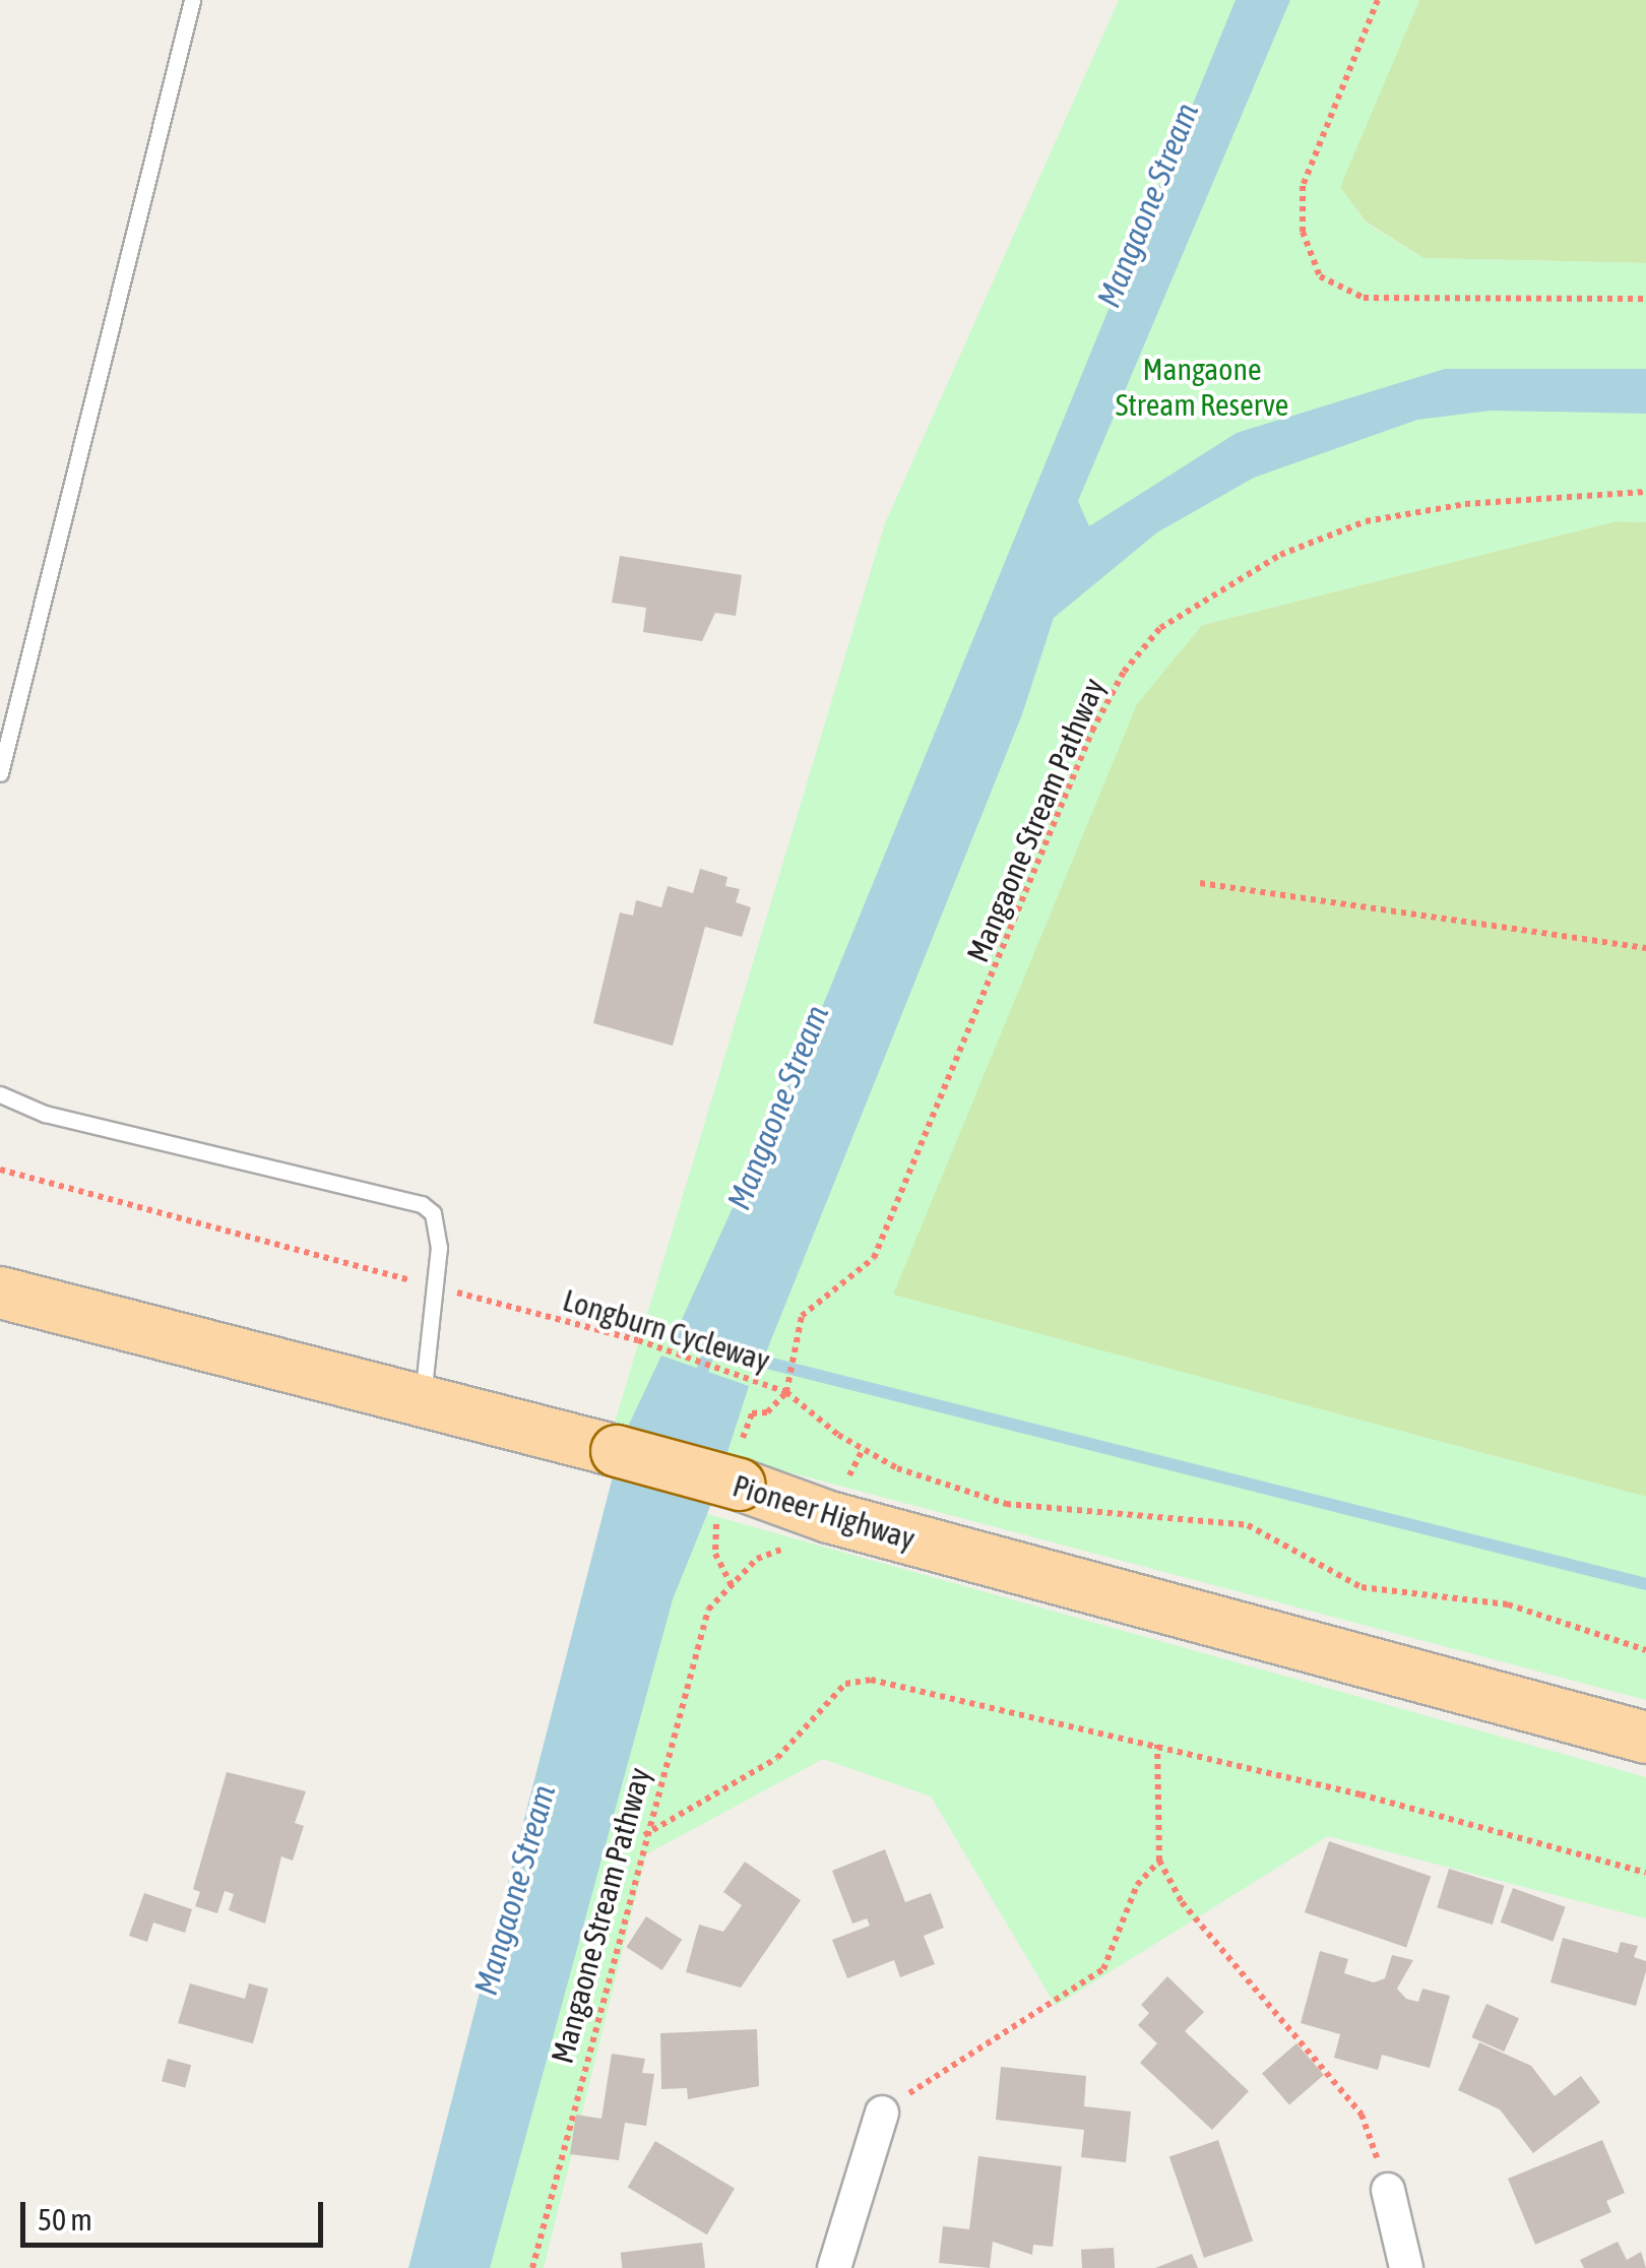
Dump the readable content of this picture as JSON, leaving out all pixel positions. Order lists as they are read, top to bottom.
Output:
{
  "streets": {
    "main road": ["Pioneer Highway"],
    "path": ["Mangaone Stream Pathway", "Longburn Cycleway"]
  },
  "crossings": [
    ["Mangaone Stream Pathway", "Longburn Cycleway"]
  ],
  "water": ["Mangaone Stream"],
  "parks": ["Mangaone Stream Reserve"],
  "scale_bar": "50 m"
}
